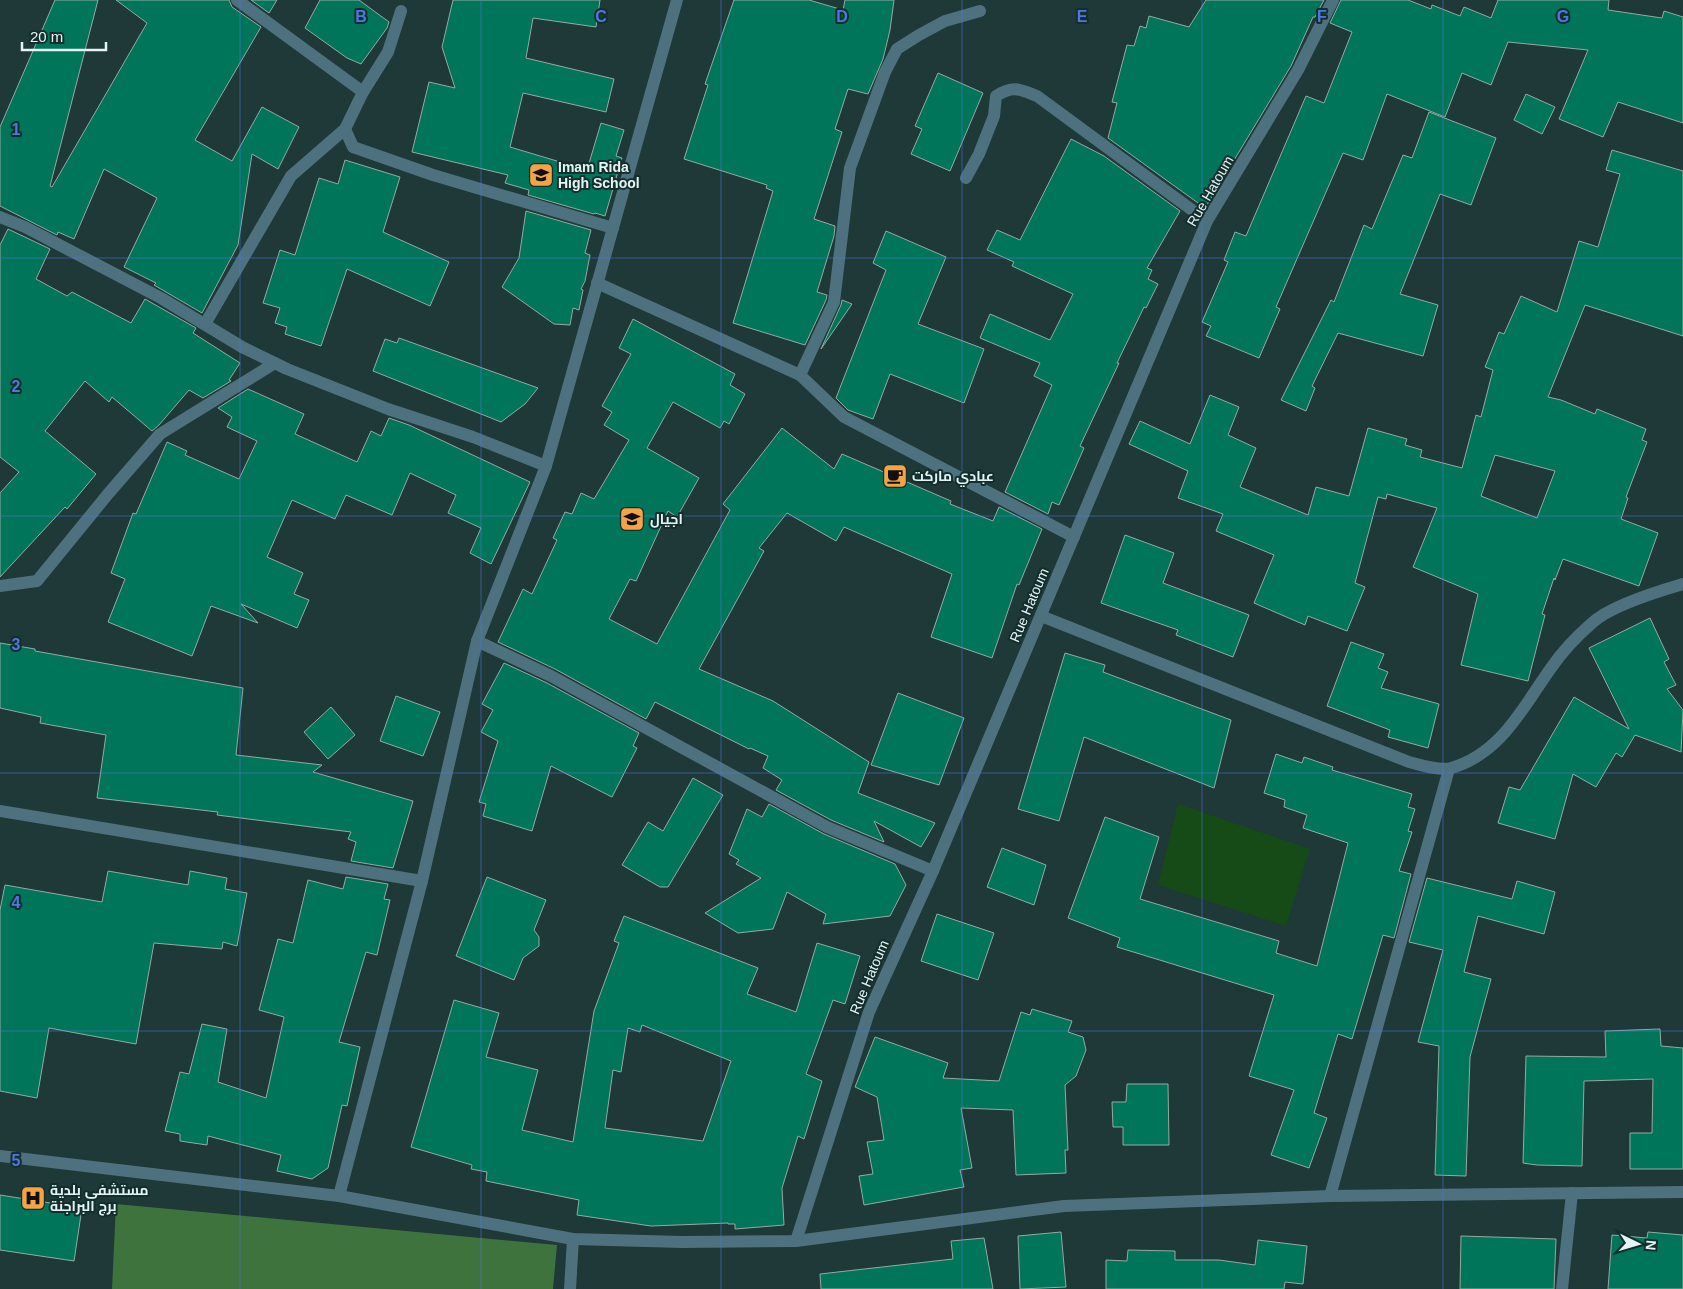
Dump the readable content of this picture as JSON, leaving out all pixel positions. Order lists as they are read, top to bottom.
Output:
{
  "streets": {
    "street": ["Rue Hatoum"]
  },
  "places": {
    "school or university": ["Imam Rida High School", "اجيال"],
    "cafe": ["عبادي ماركت"],
    "hospital": ["مستشفی بلدیة برج البراجنة"]
  },
  "scale_bar": "20 m",
  "north": "right",
  "grid": {
    "columns": [
      "B",
      "C",
      "D",
      "E",
      "F",
      "G"
    ],
    "rows": [
      "1",
      "2",
      "3",
      "4",
      "5"
    ]
  }
}
